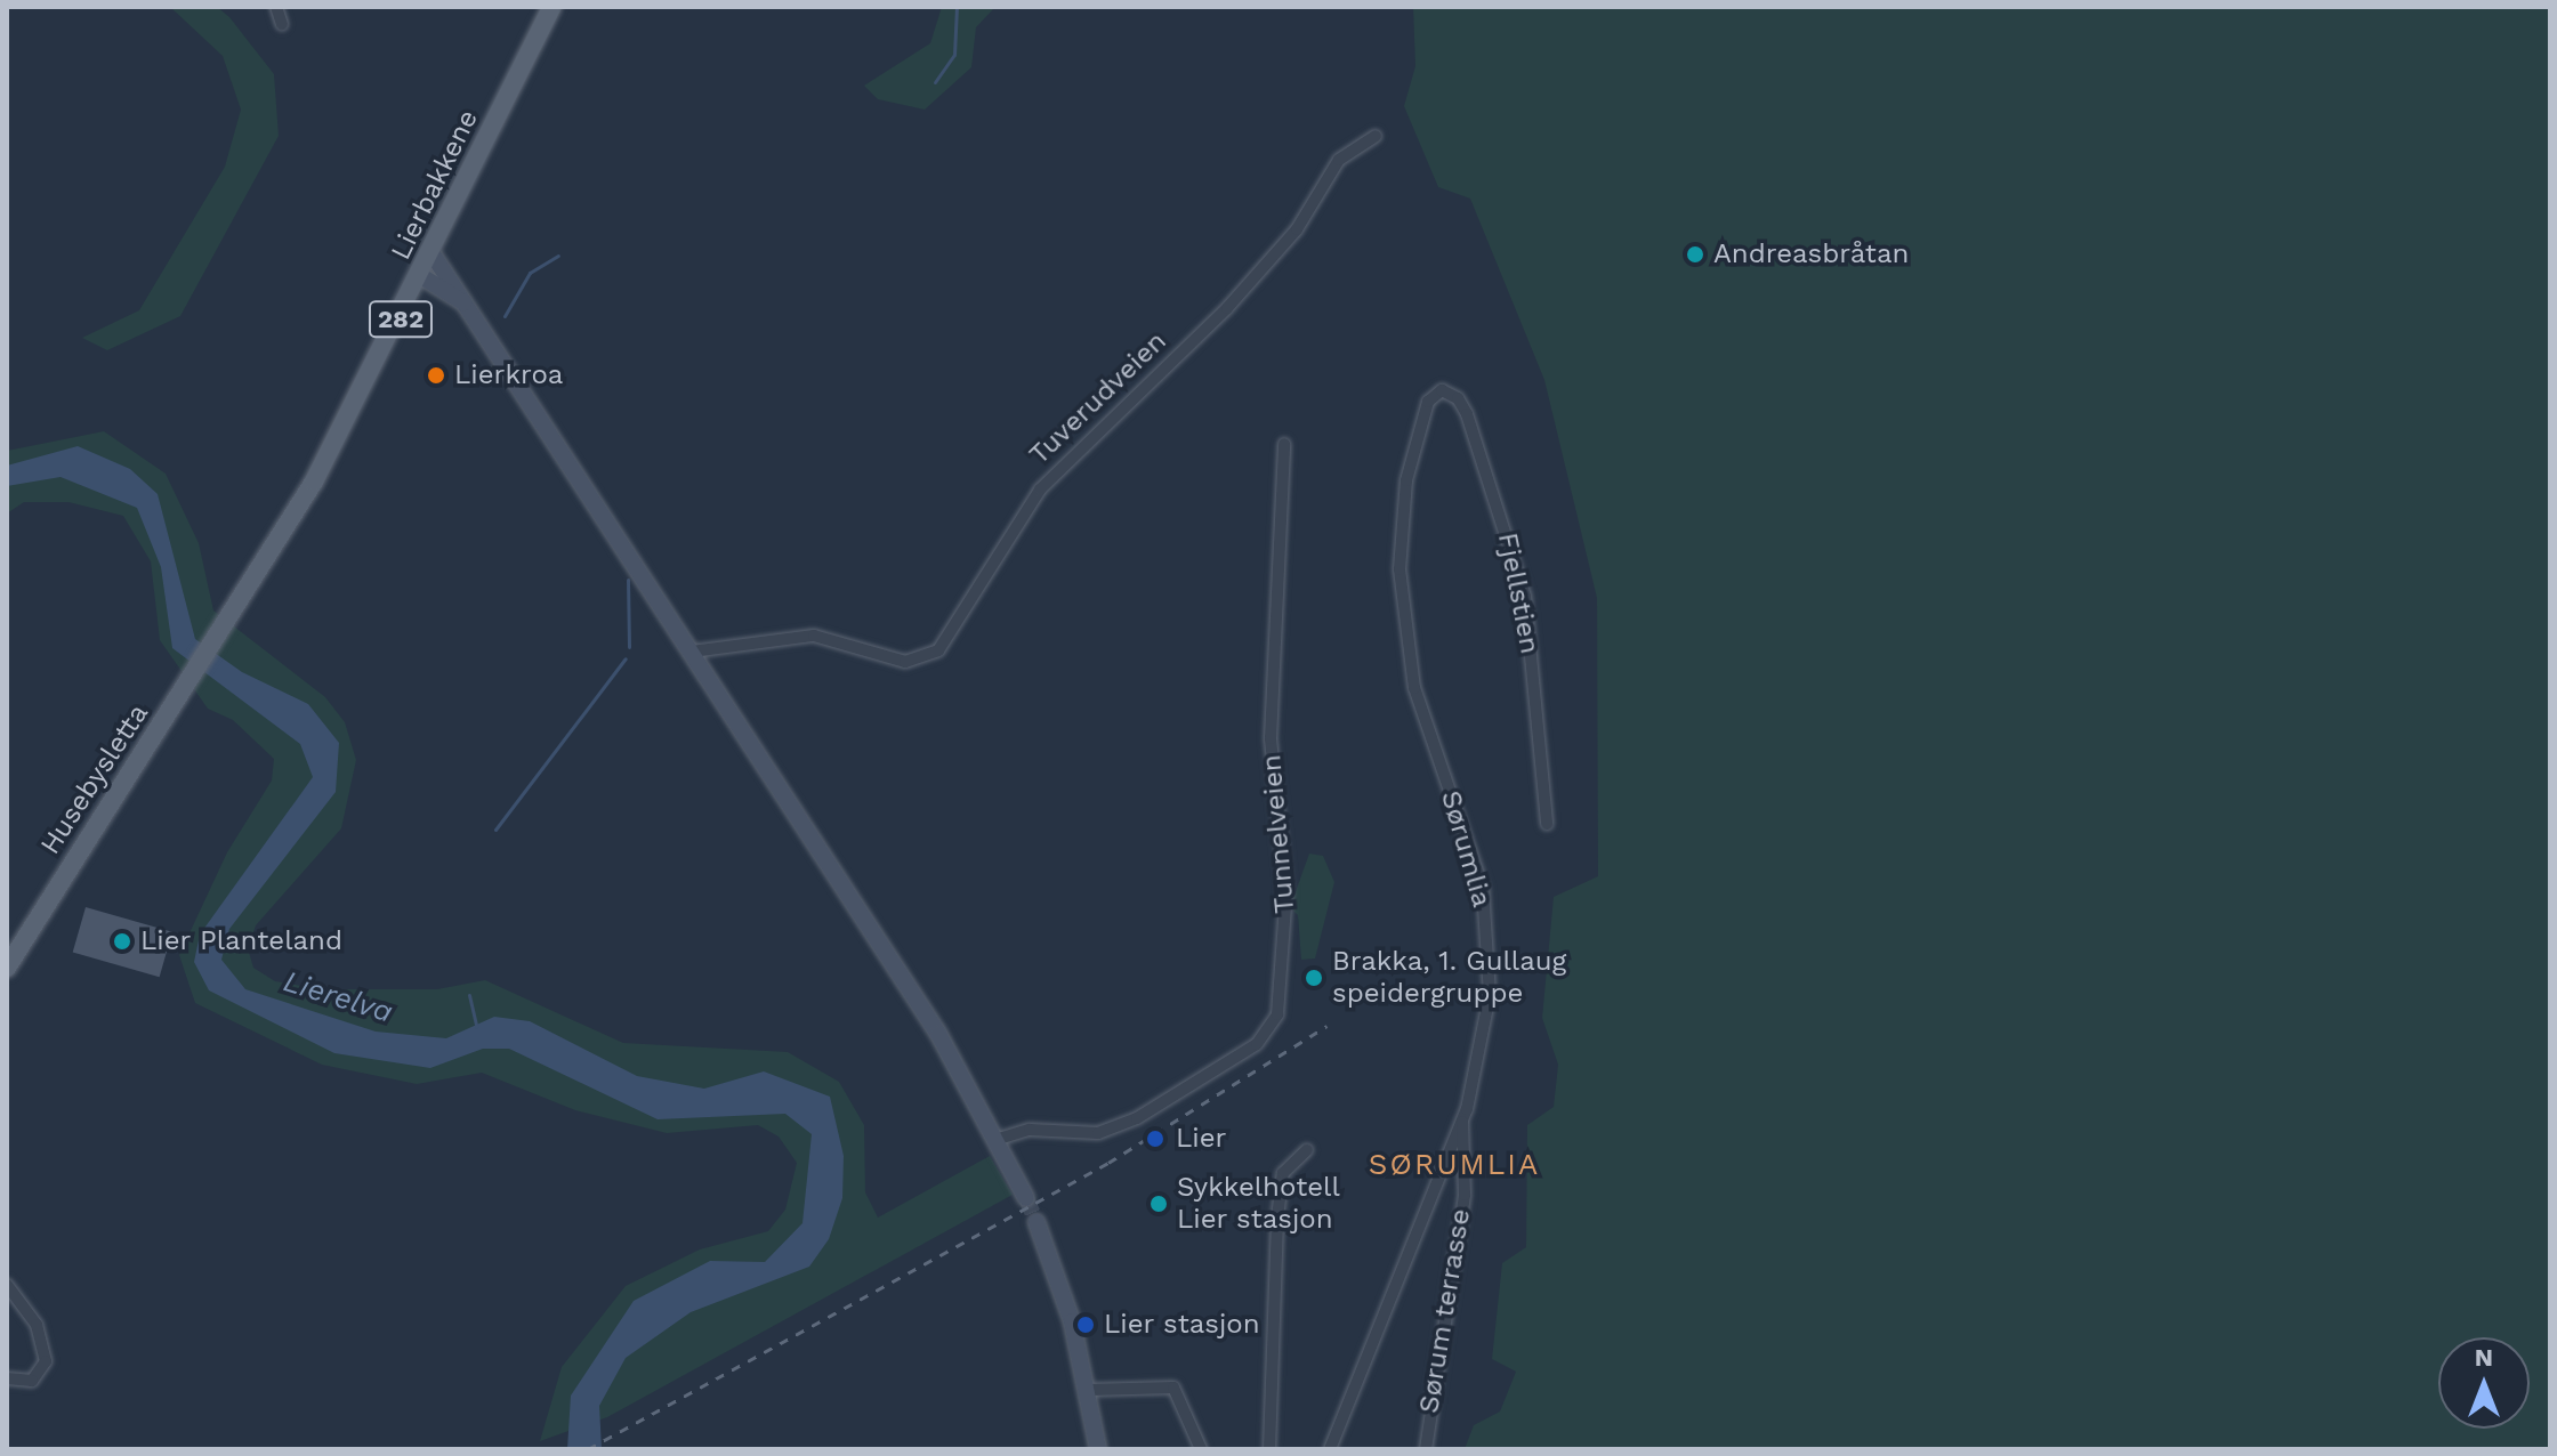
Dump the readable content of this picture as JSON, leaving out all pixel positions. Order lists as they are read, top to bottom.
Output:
{
  "streets": {
    "main road": ["Lierbakkene", "282", "Husebysletta"],
    "street": [
      "Tuverudveien",
      "Fjellstien",
      "Tunnelveien",
      "Sørumlia",
      "Sørum terrasse"
    ]
  },
  "crossings": [
    ["Lierbakkene", "Husebysletta"],
    ["Fjellstien", "Sørumlia"],
    ["Sørumlia", "Sørum terrasse"]
  ],
  "districts": ["SØRUMLIA"],
  "water": ["Lierelva"],
  "places": [
    "Andreasbråtan",
    "Lierkroa",
    "Lier Planteland",
    "Brakka, 1. Gullaug speidergruppe",
    "Lier",
    "Sykkelhotell Lier stasjon",
    "Lier stasjon"
  ],
  "north": "top"
}
